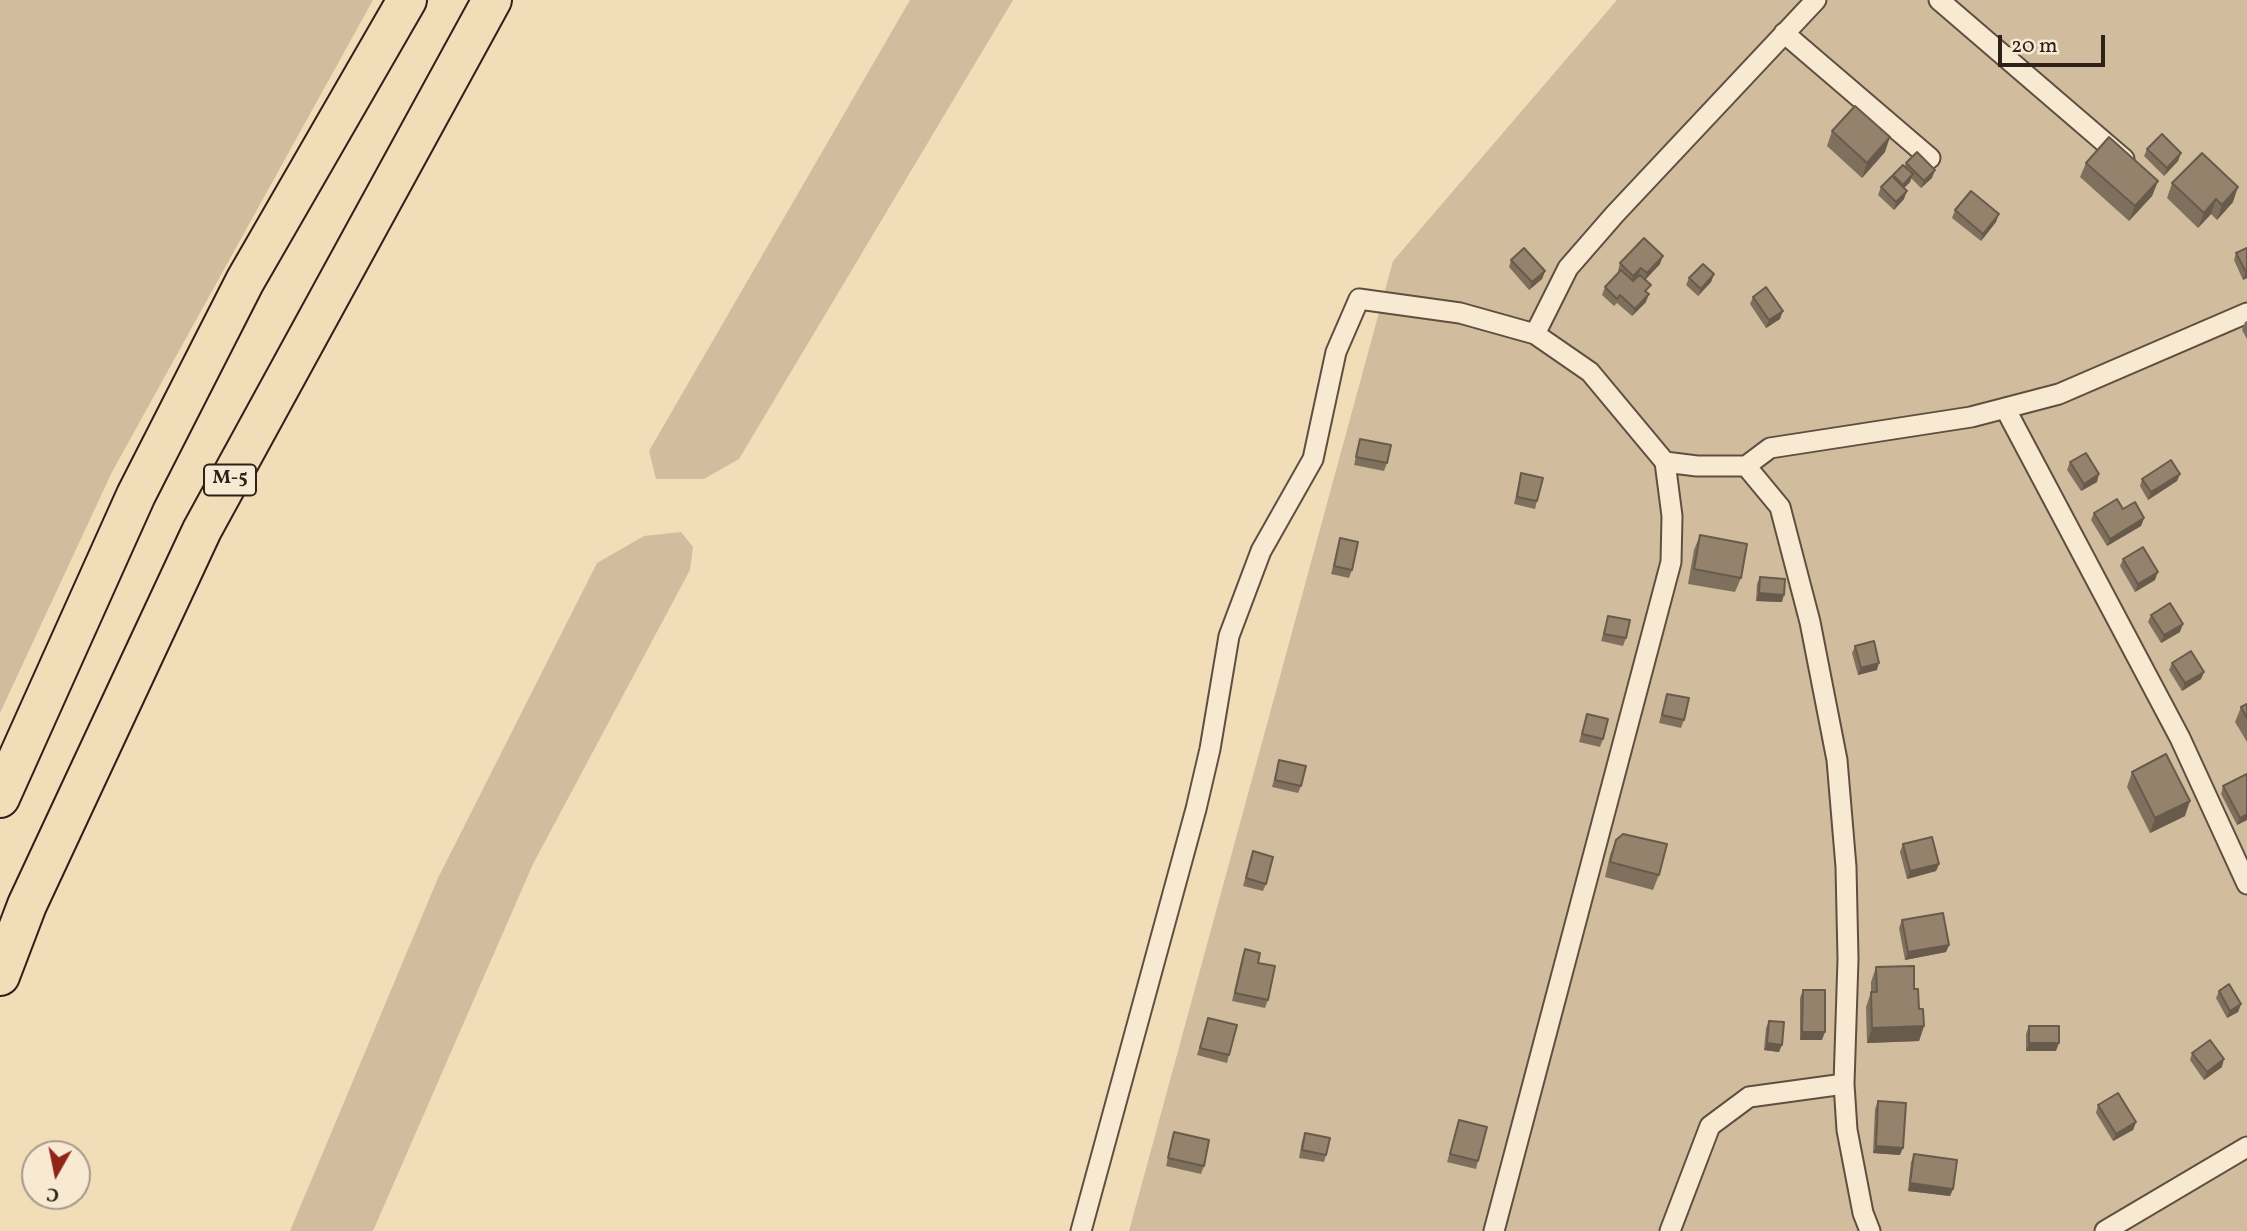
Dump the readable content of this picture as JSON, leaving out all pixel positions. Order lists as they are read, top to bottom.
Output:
{
  "streets": {
    "highway": ["М-5"]
  },
  "scale_bar": "20 m",
  "north": "bottom"
}
